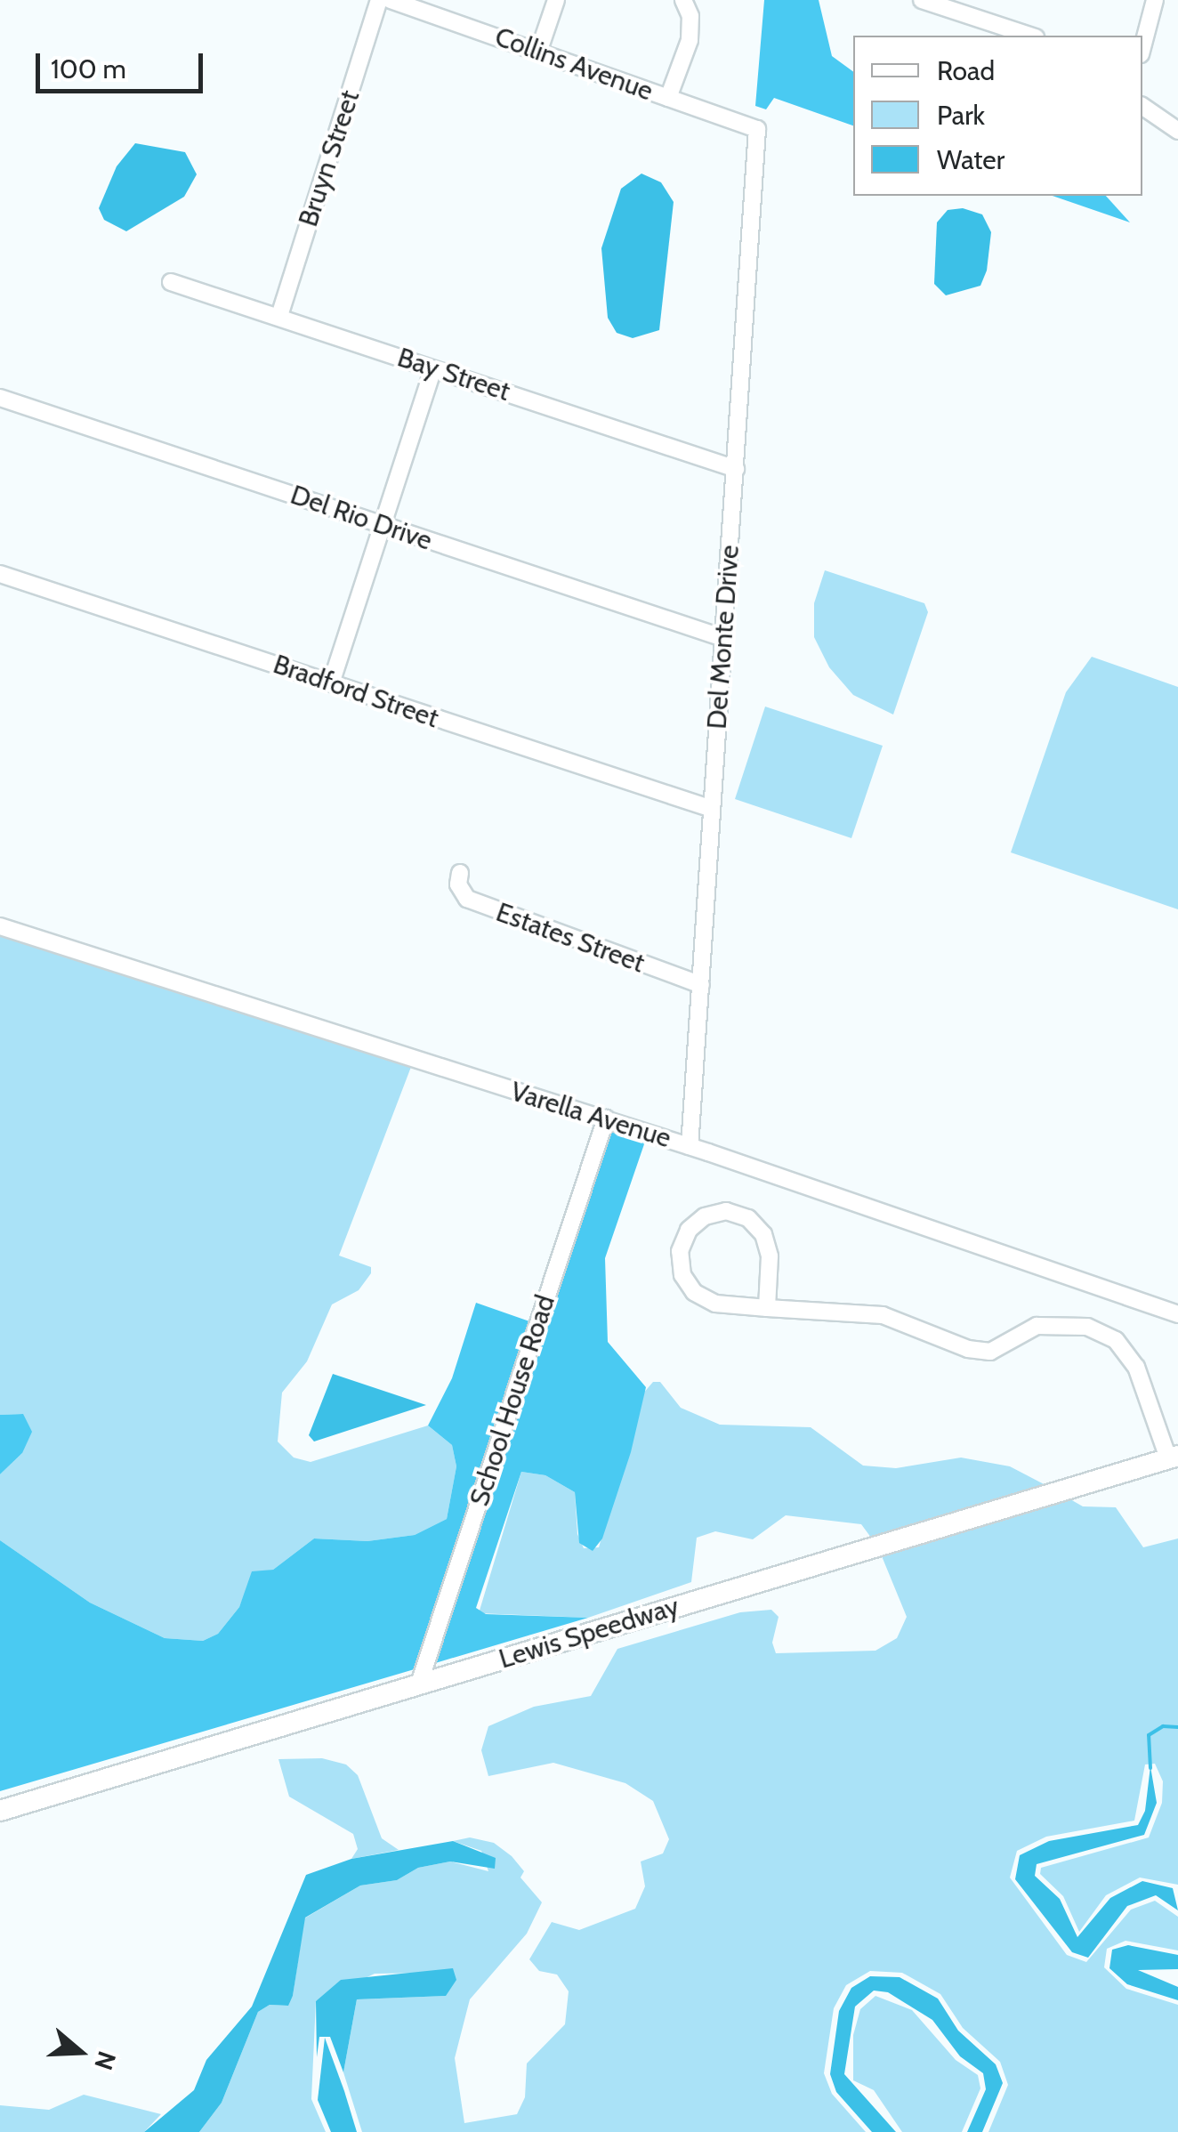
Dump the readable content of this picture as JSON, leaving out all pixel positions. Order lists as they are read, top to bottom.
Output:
{
  "streets": {
    "main road": ["Lewis Speedway"],
    "street": [
      "Collins Avenue",
      "Bruyn Street",
      "Bay Street",
      "Del Rio Drive",
      "Del Monte Drive",
      "Bradford Street",
      "Estates Street",
      "Varella Avenue",
      "School House Road"
    ]
  },
  "crossings": [
    ["Collins Avenue", "Del Monte Drive"],
    ["Bruyn Street", "Bay Street"],
    ["Bay Street", "Del Monte Drive"],
    ["Del Rio Drive", "Del Monte Drive"],
    ["Del Monte Drive", "Bradford Street"],
    ["Del Monte Drive", "Estates Street"],
    ["Del Monte Drive", "Varella Avenue"],
    ["Varella Avenue", "School House Road"],
    ["School House Road", "Lewis Speedway"]
  ],
  "legend": ["Road", "Park", "Water"],
  "scale_bar": "100 m",
  "north": "right"
}
